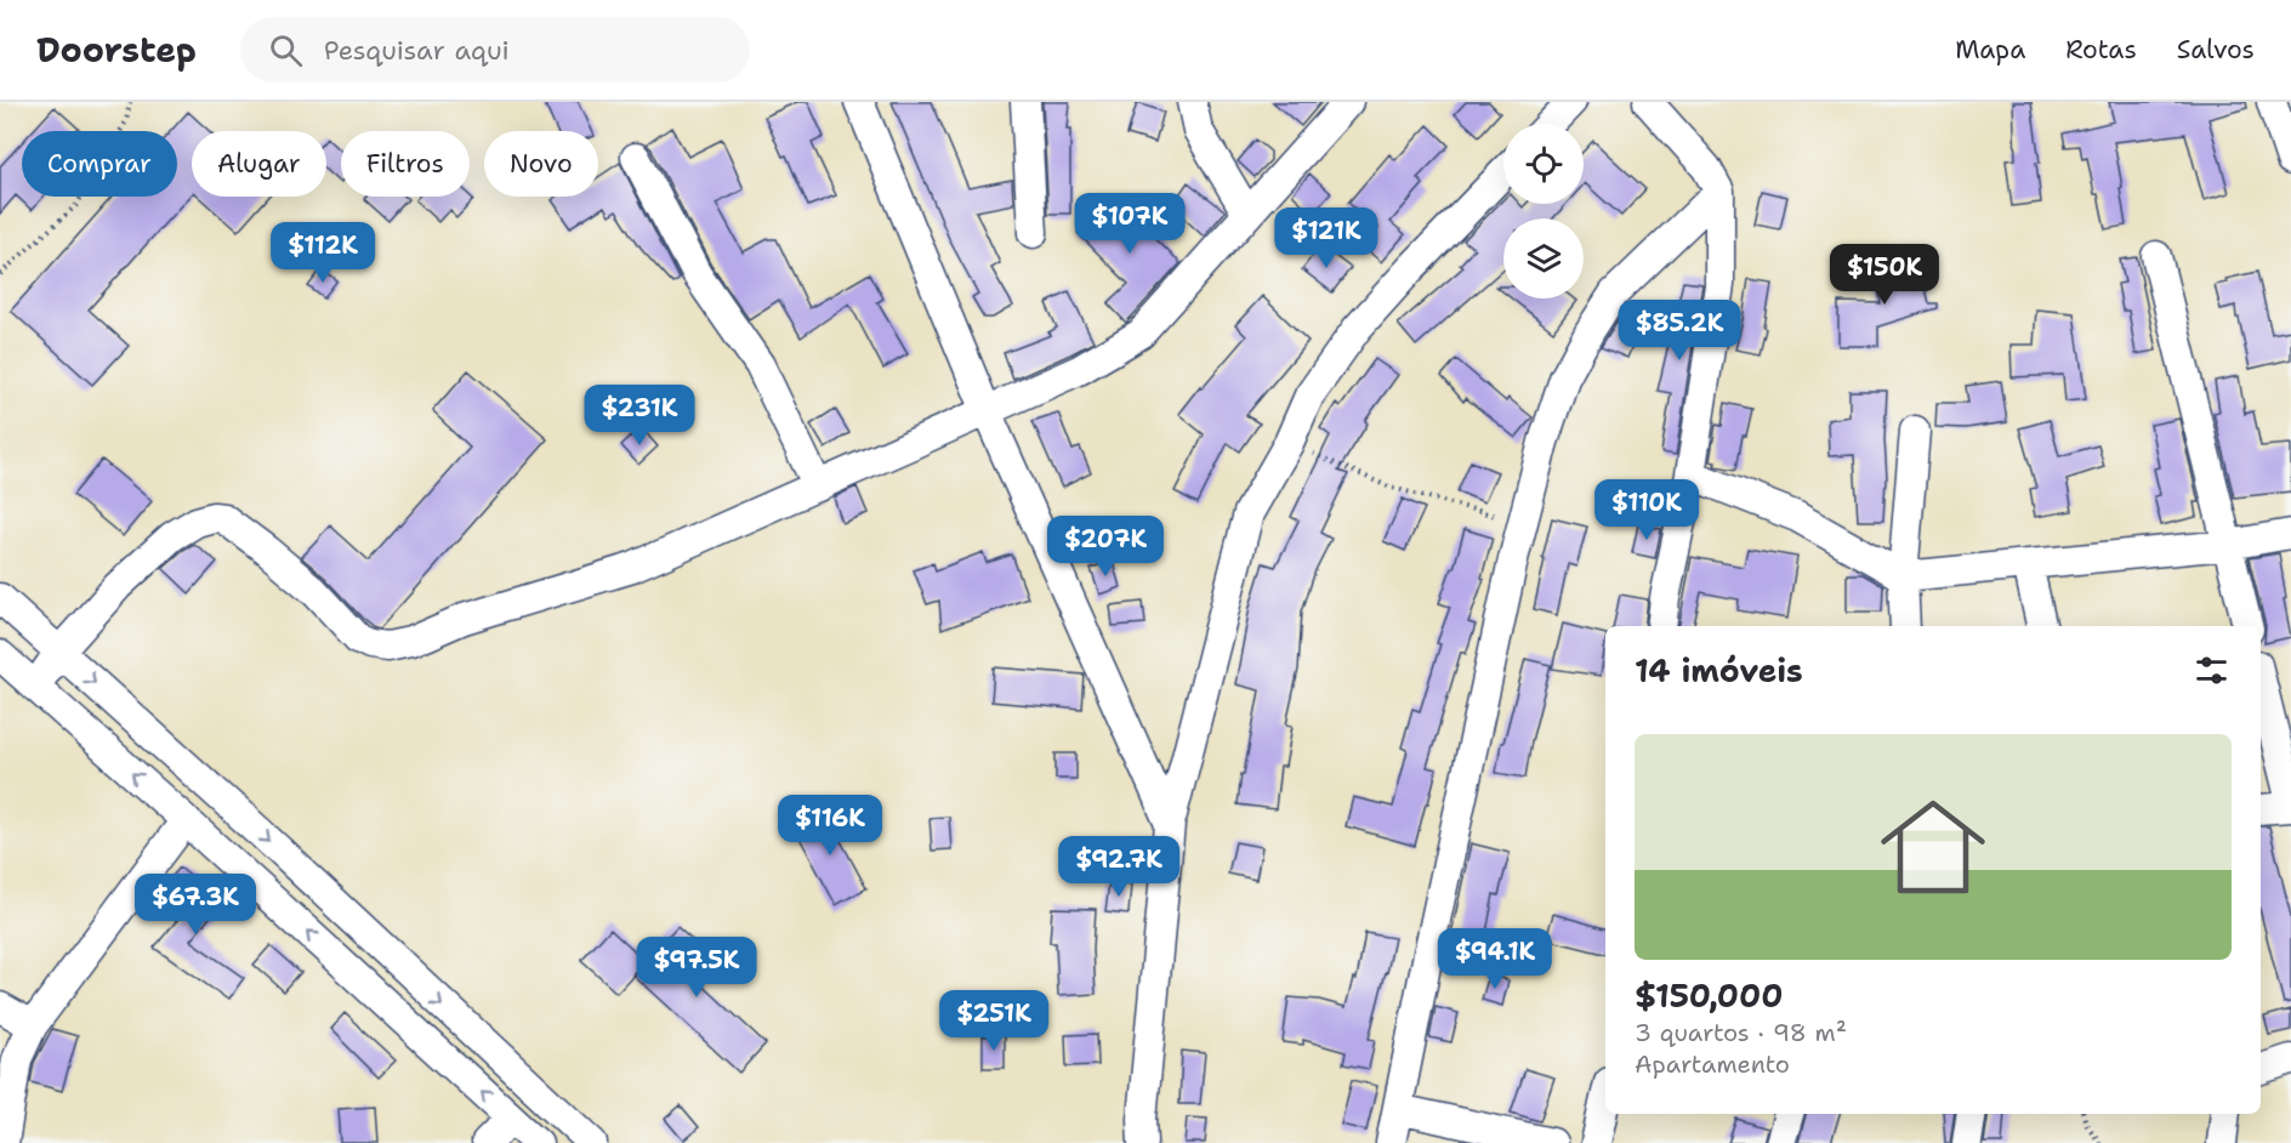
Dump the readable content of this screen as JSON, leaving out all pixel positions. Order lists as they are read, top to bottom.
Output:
{
  "page": {
    "header": "Doorstep",
    "search": "Pesquisar aqui",
    "nav": ["Mapa", "Rotas", "Salvos"],
    "chip": [
      "Comprar",
      "Alugar",
      "Filtros",
      "Novo"
    ],
    "price": [
      "$107K",
      "$121K",
      "$112K",
      "$150K",
      "$85.2K",
      "$231K",
      "$110K",
      "$207K",
      "$116K",
      "$92.7K",
      "$67.3K",
      "$94.1K",
      "$97.5K",
      "$251K"
    ],
    "heading": "14 imóveis",
    "list": [
      {
        "name": "$150,000",
        "note": "3 quartos · 98 m² · Apartamento"
      }
    ]
  }
}
